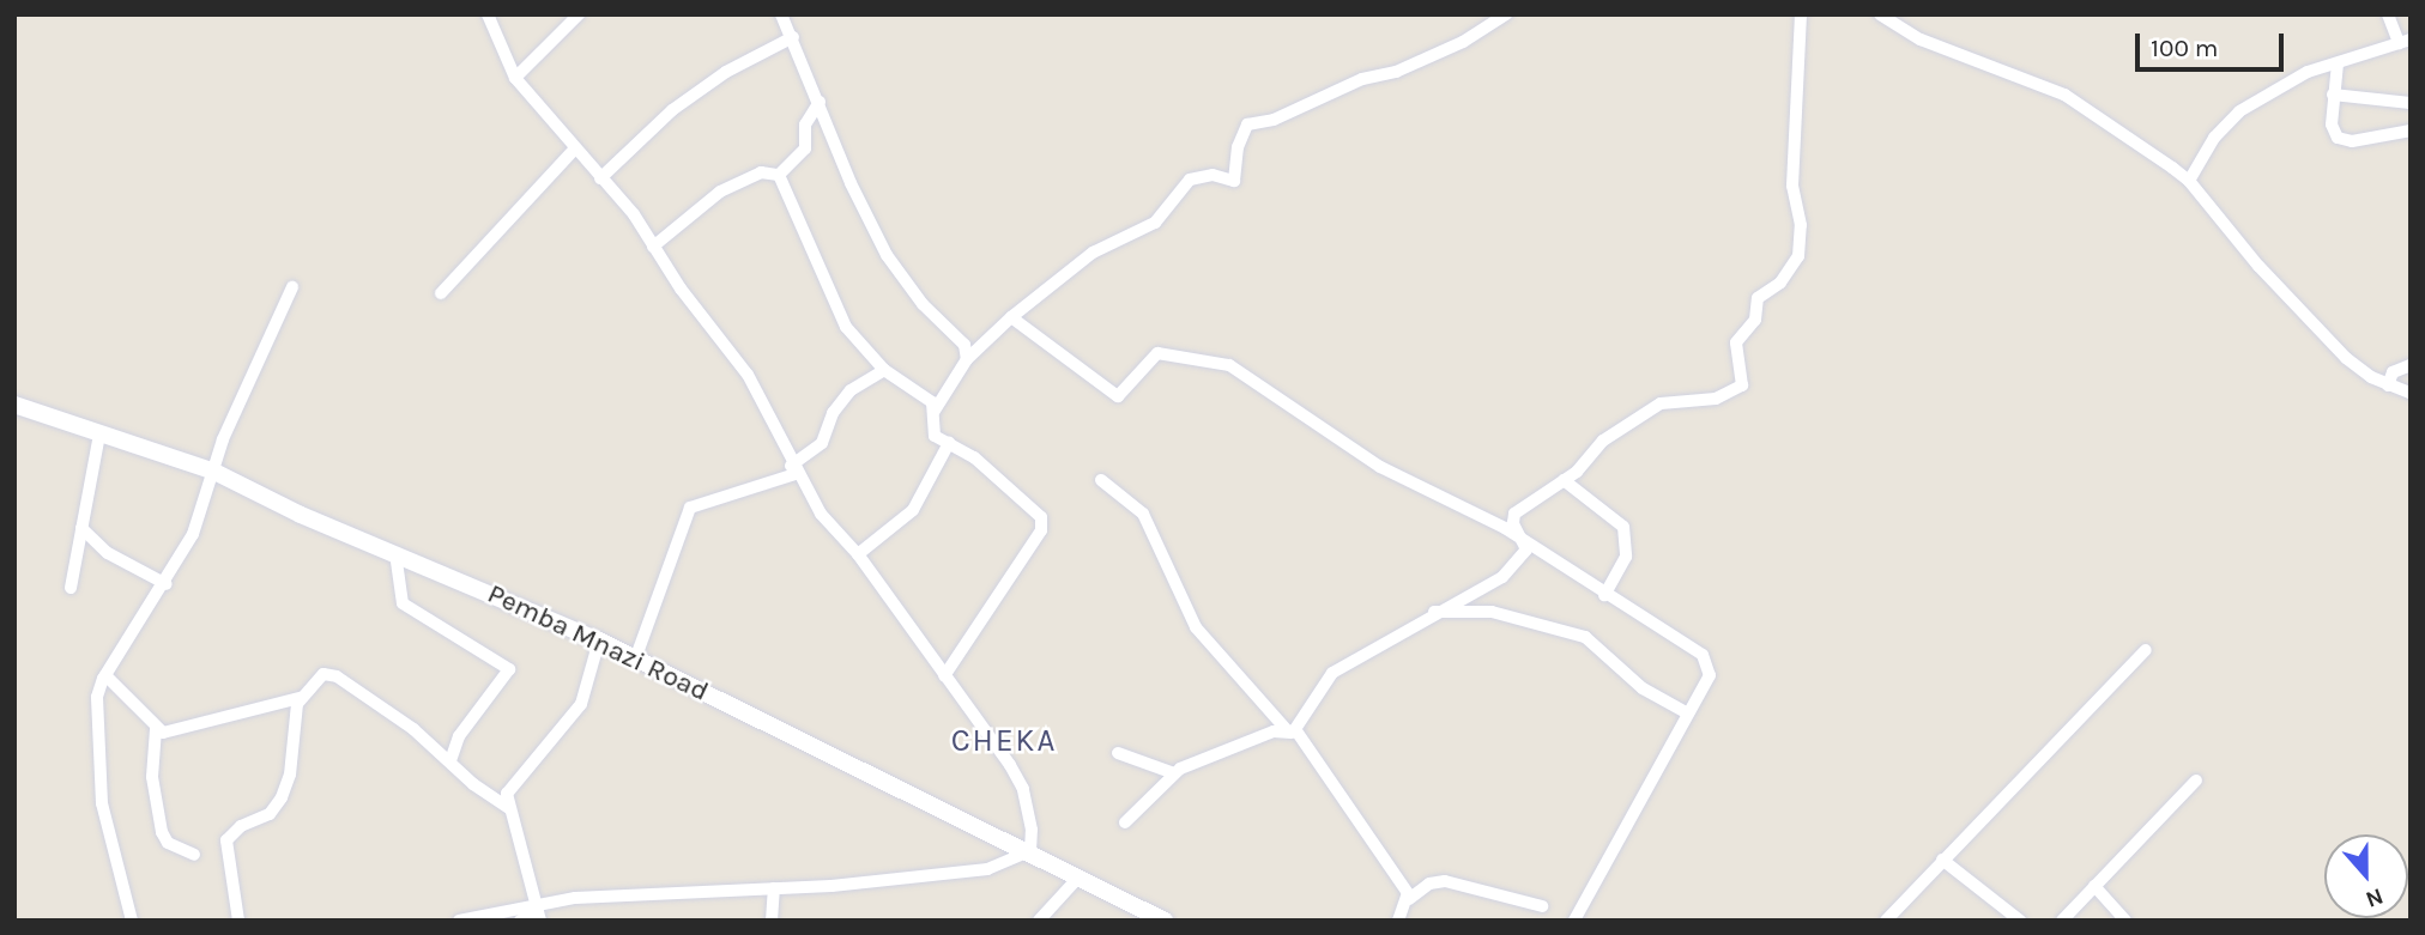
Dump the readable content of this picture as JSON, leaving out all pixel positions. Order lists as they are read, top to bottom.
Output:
{
  "streets": {
    "main road": ["Pemba Mnazi Road"]
  },
  "districts": ["CHEKA"],
  "scale_bar": "100 m",
  "north": "bottom"
}
